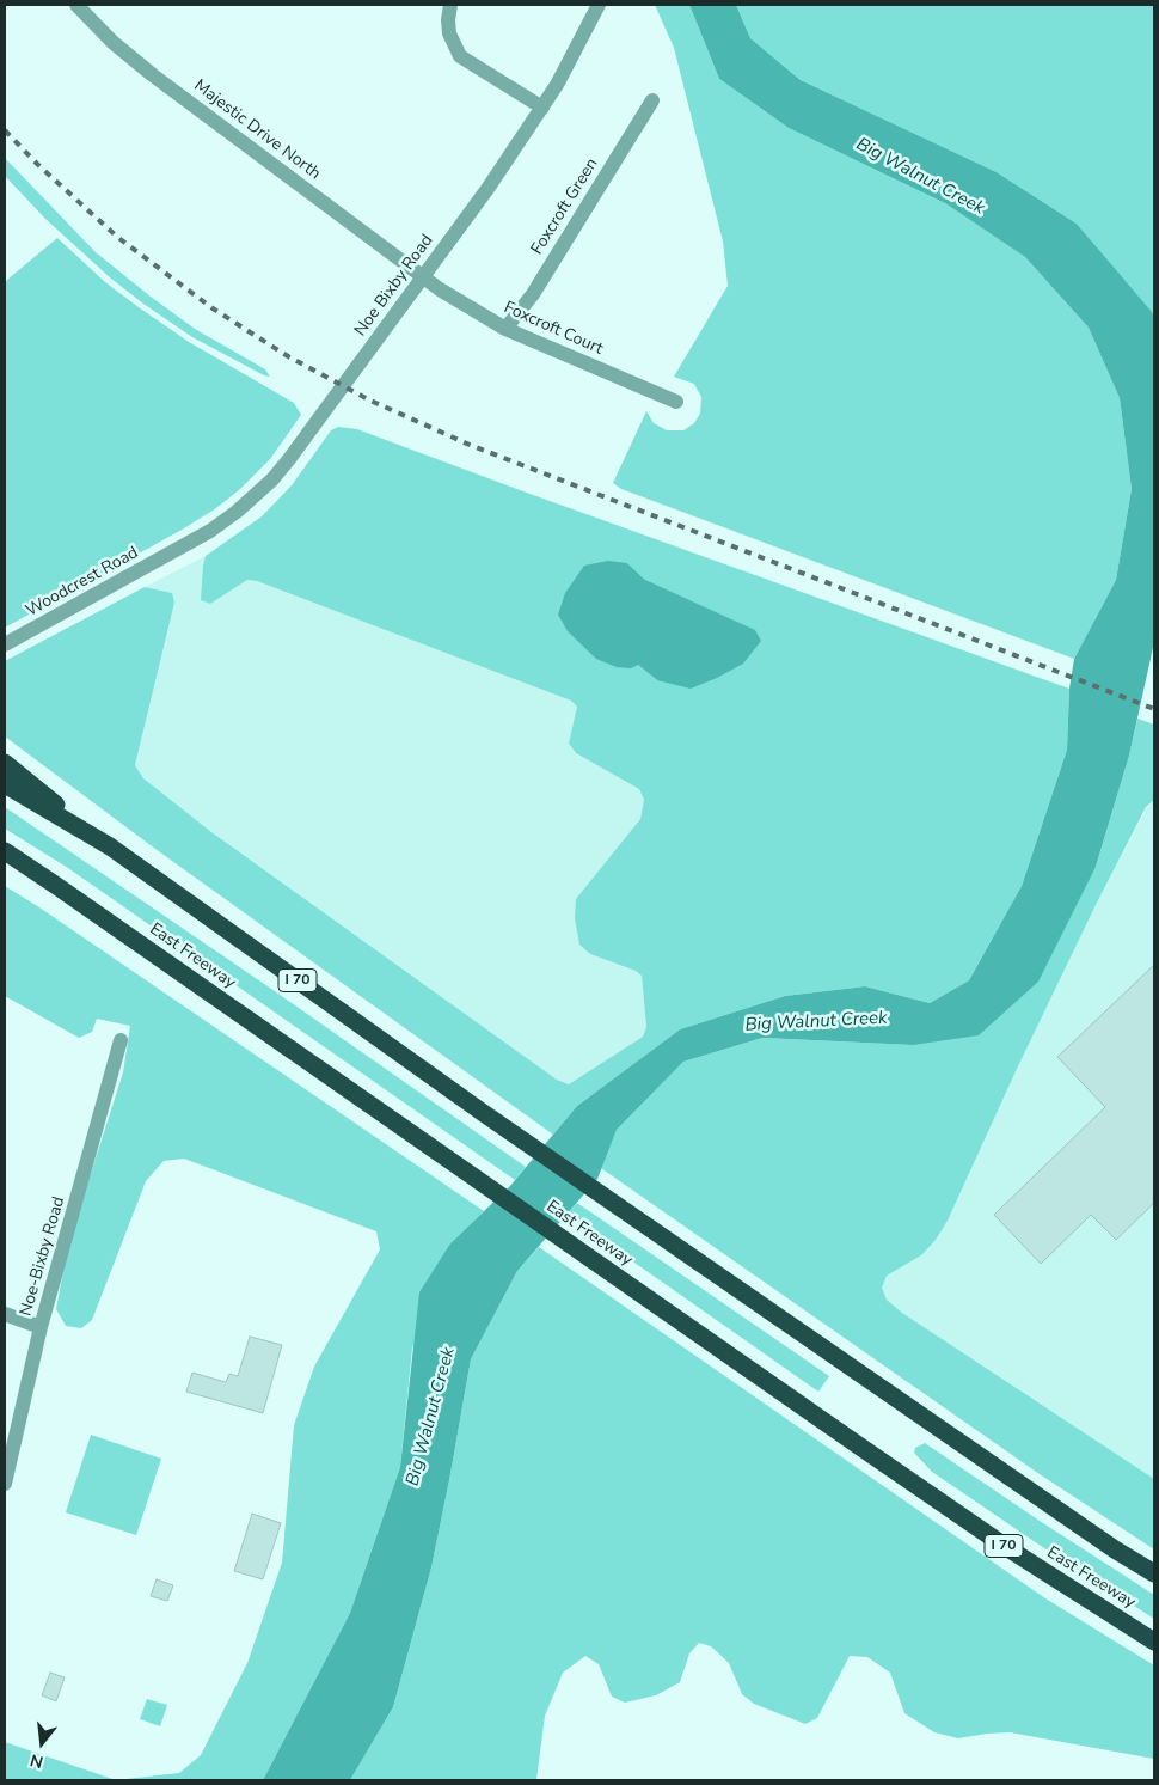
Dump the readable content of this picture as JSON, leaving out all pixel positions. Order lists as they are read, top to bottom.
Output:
{
  "streets": {
    "highway": ["East Freeway", "I 70"],
    "street": [
      "Majestic Drive North",
      "Foxcroft Green",
      "Noe Bixby Road",
      "Foxcroft Court",
      "Woodcrest Road",
      "Noe-Bixby Road"
    ]
  },
  "crossings": [
    ["Majestic Drive North", "Noe Bixby Road"],
    ["Majestic Drive North", "Foxcroft Court"],
    ["Foxcroft Green", "Foxcroft Court"],
    ["Noe Bixby Road", "Foxcroft Court"],
    ["Noe Bixby Road", "Woodcrest Road"]
  ],
  "water": ["Big Walnut Creek"],
  "north": "bottom"
}
